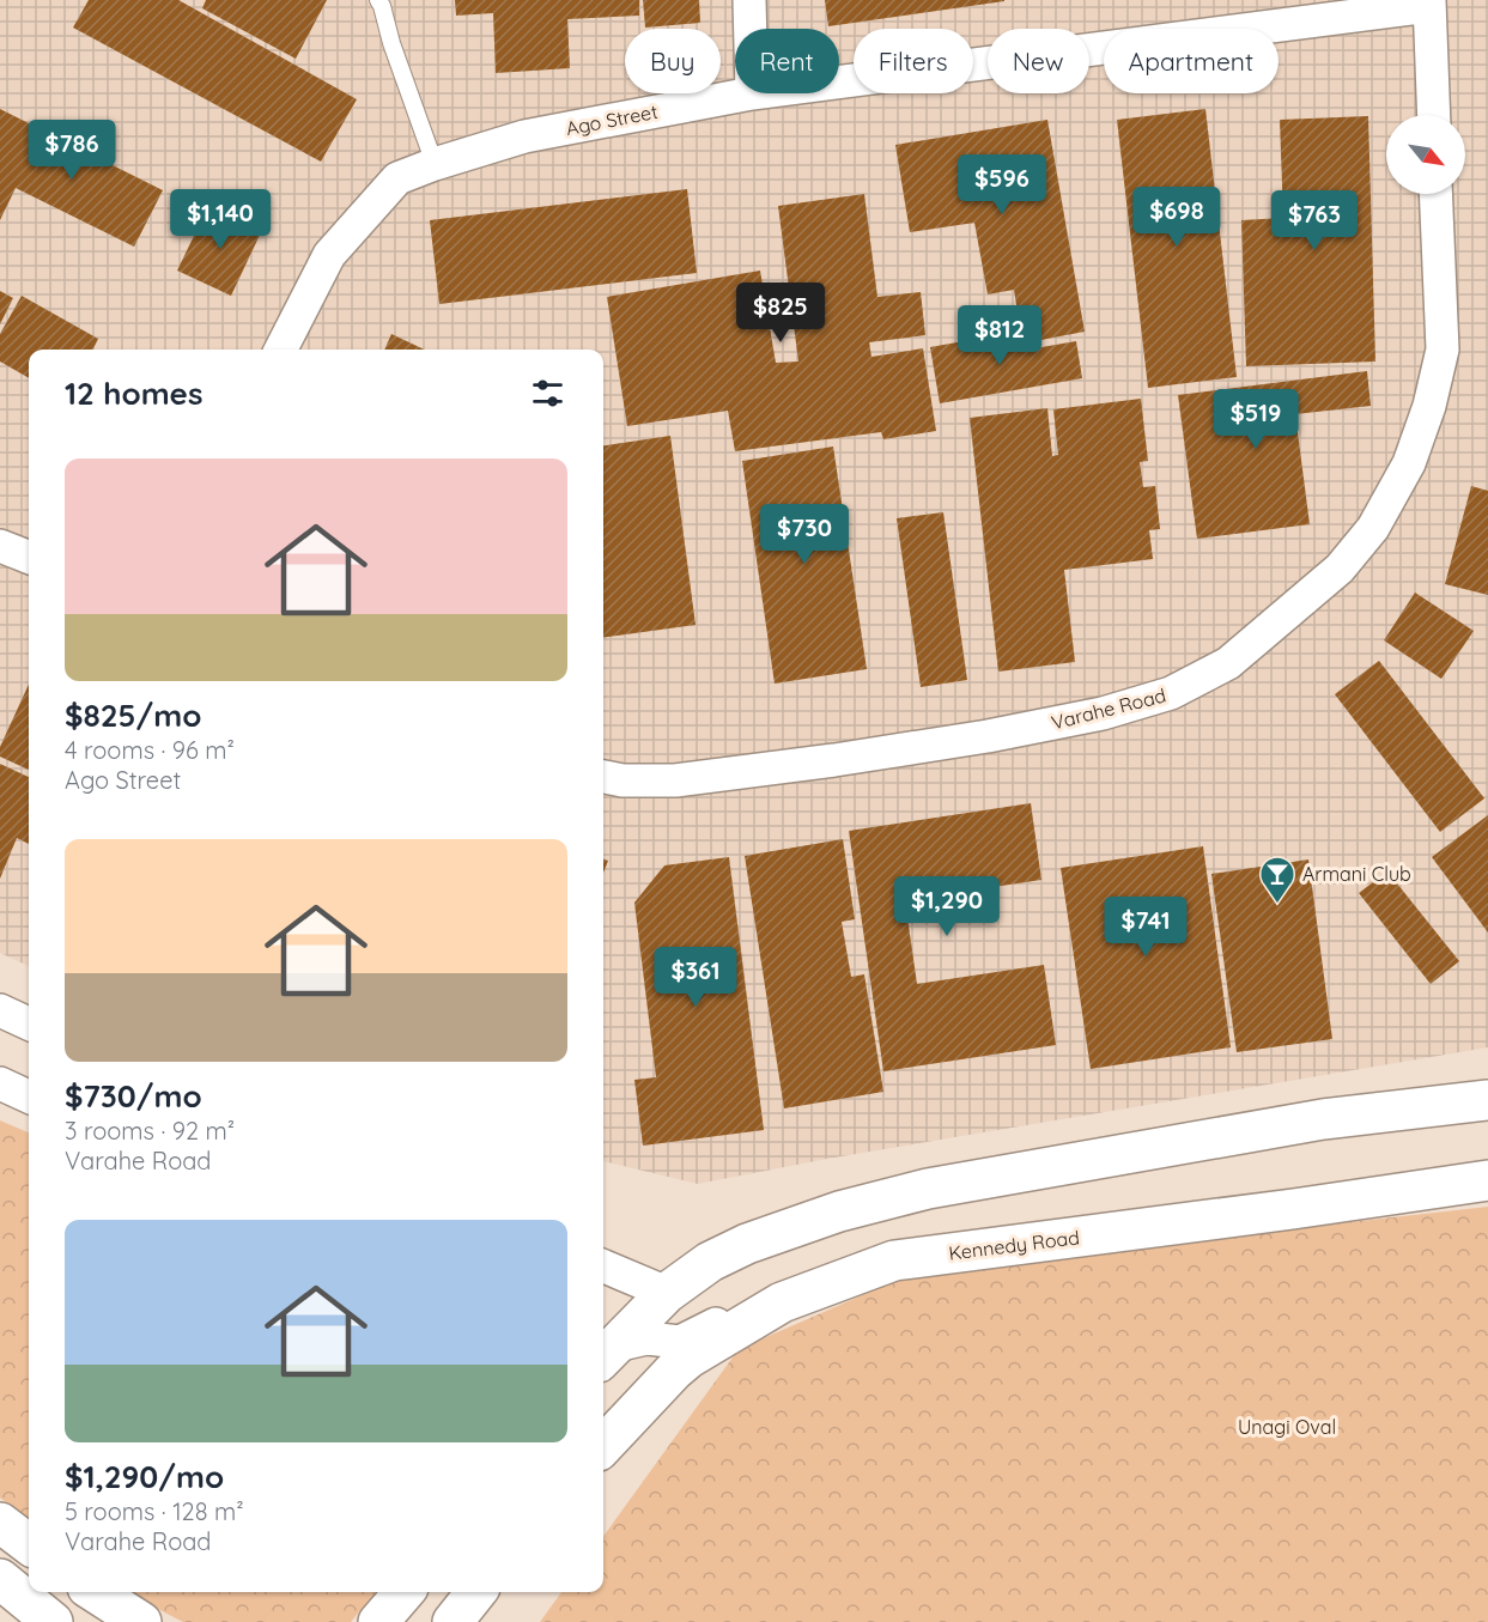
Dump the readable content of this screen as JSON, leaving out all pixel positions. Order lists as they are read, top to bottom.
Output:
{
  "streets": {
    "main road": ["Kennedy Road"],
    "street": ["Ago Street", "Varahe Road"]
  },
  "parks": ["Unagi Oval"],
  "places": {
    "bar": ["Armani Club"]
  },
  "north": "bottom right",
  "page": {
    "chip": [
      "Buy",
      "Rent",
      "Filters",
      "New",
      "Apartment"
    ],
    "price": [
      "$786",
      "$596",
      "$698",
      "$1,140",
      "$763",
      "$825",
      "$812",
      "$519",
      "$730",
      "$1,290",
      "$741",
      "$361"
    ],
    "heading": "12 homes",
    "list": [
      {
        "name": "$825/mo",
        "note": "4 rooms · 96 m² · Ago Street"
      },
      {
        "name": "$730/mo",
        "note": "3 rooms · 92 m² · Varahe Road"
      },
      {
        "name": "$1,290/mo",
        "note": "5 rooms · 128 m² · Varahe Road"
      }
    ]
  }
}
